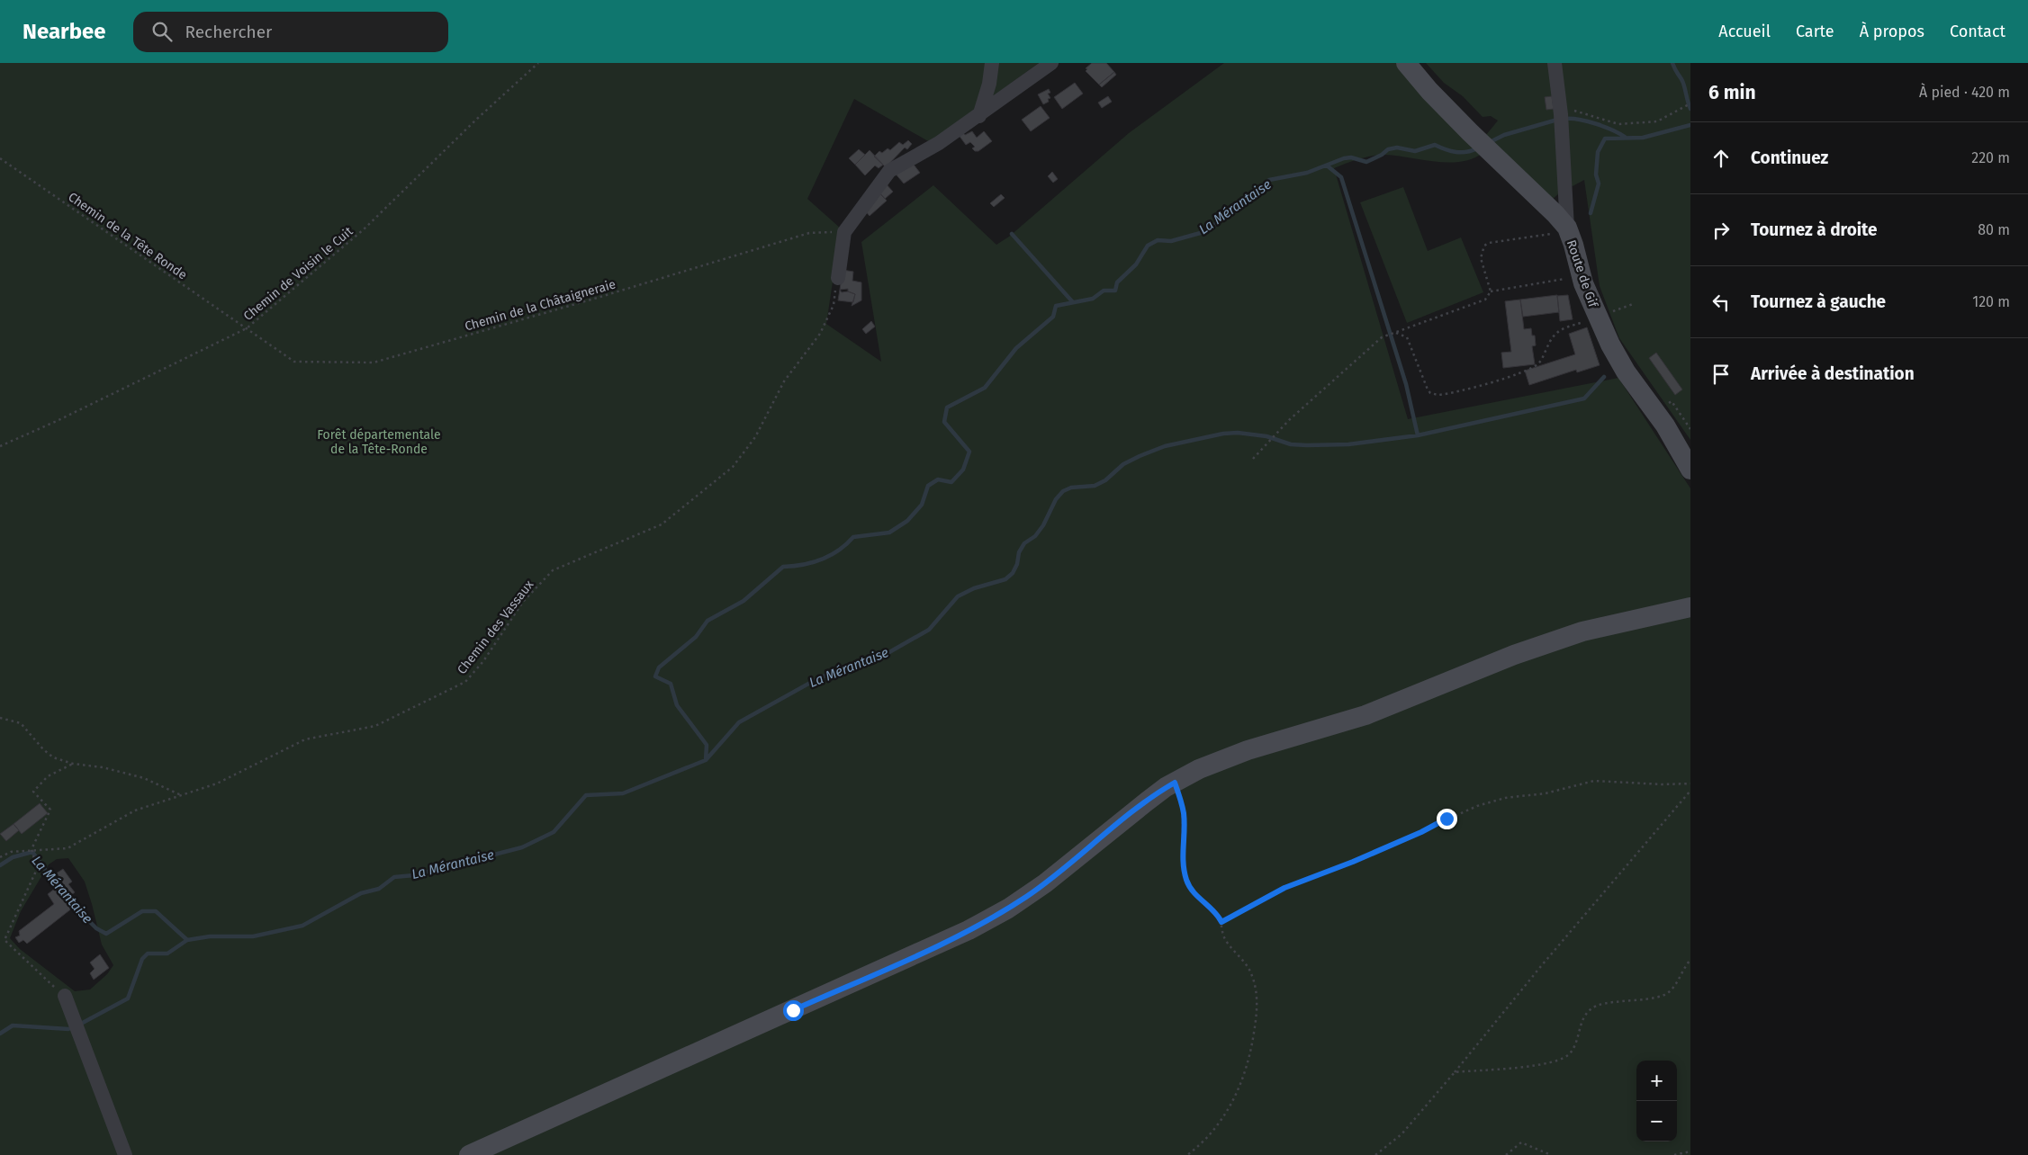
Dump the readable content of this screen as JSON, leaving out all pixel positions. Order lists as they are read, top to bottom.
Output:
{
  "streets": {
    "street": ["Route de Gif"],
    "path": [
      "Chemin de la Tête Ronde",
      "Chemin de Voisin le Cuit",
      "Chemin de la Châtaigneraie",
      "Chemin des Vassaux"
    ]
  },
  "crossings": [
    ["Chemin de la Tête Ronde", "Chemin de Voisin le Cuit"],
    ["Chemin de la Tête Ronde", "Chemin de la Châtaigneraie"],
    ["Chemin de Voisin le Cuit", "Chemin de la Châtaigneraie"]
  ],
  "water": ["La Mérantaise"],
  "parks": ["Forêt départementale de la Tête-Ronde"],
  "page": {
    "header": "Nearbee",
    "search": "Rechercher",
    "nav": [
      "Accueil",
      "Carte",
      "À propos",
      "Contact"
    ],
    "heading": ["6 min", "À pied · 420 m"],
    "list": [
      ["Continuez", "220 m"],
      ["Tournez à droite", "80 m"],
      ["Tournez à gauche", "120 m"],
      "Arrivée à destination"
    ],
    "map_buttons": ["+", "−"]
  }
}
